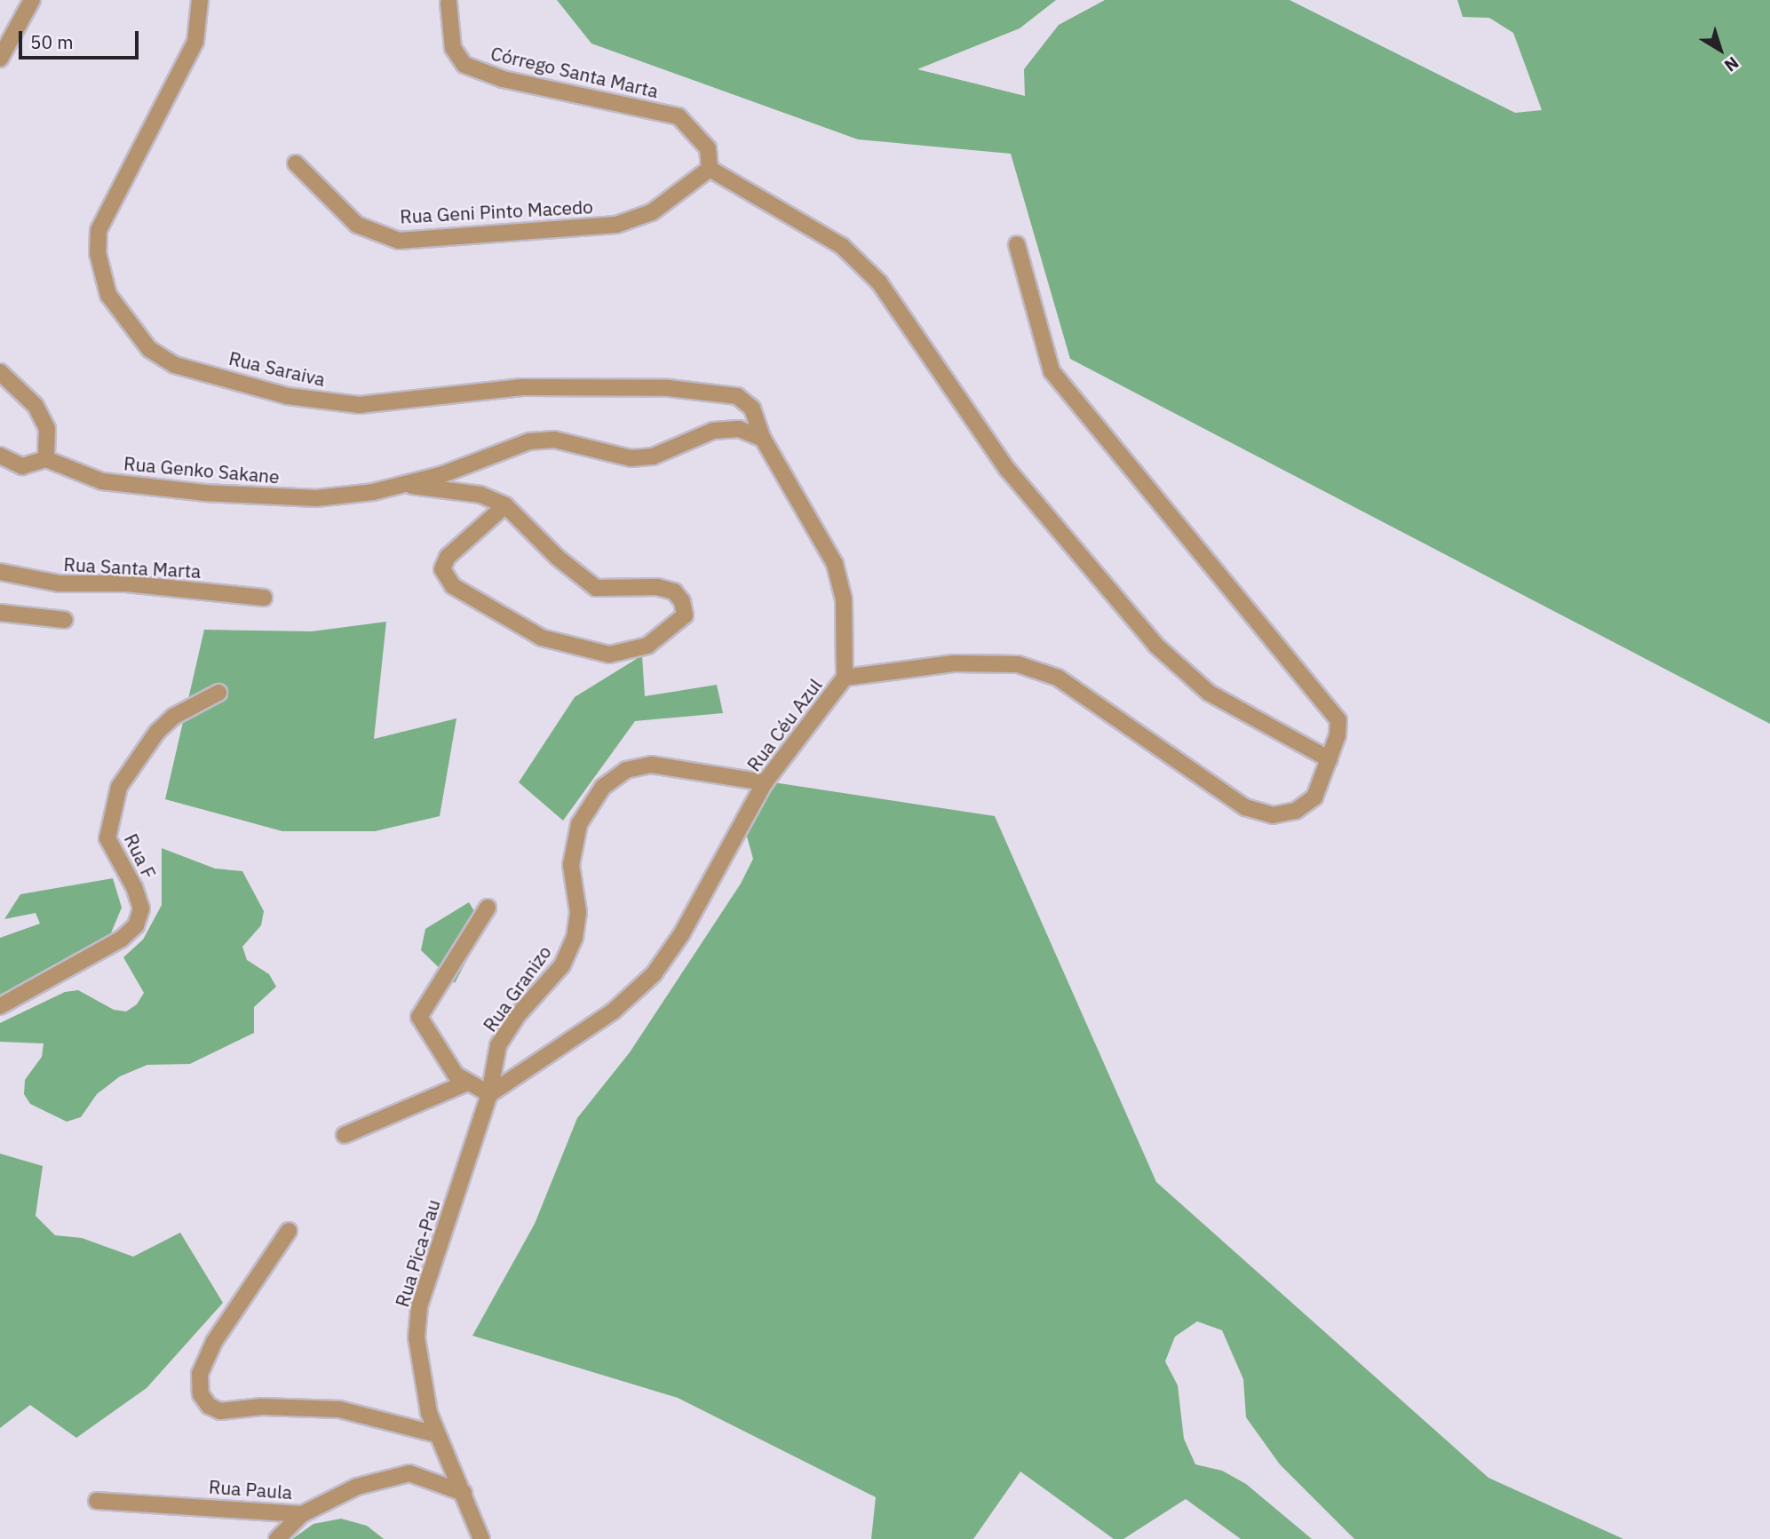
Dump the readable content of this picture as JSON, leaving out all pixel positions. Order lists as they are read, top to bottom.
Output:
{
  "streets": {
    "street": [
      "Córrego Santa Marta",
      "Rua Geni Pinto Macedo",
      "Rua Saraiva",
      "Rua Genko Sakane",
      "Rua Santa Marta",
      "Rua Céu Azul",
      "Rua F",
      "Rua Granizo",
      "Rua Pica-Pau",
      "Rua Paula"
    ]
  },
  "crossings": [
    ["Córrego Santa Marta", "Rua Geni Pinto Macedo"],
    ["Rua Saraiva", "Rua Céu Azul"],
    ["Rua Céu Azul", "Rua Granizo"],
    ["Rua Céu Azul", "Rua Pica-Pau"],
    ["Rua Granizo", "Rua Pica-Pau"],
    ["Rua Pica-Pau", "Rua Paula"]
  ],
  "scale_bar": "50 m",
  "north": "bottom right"
}
